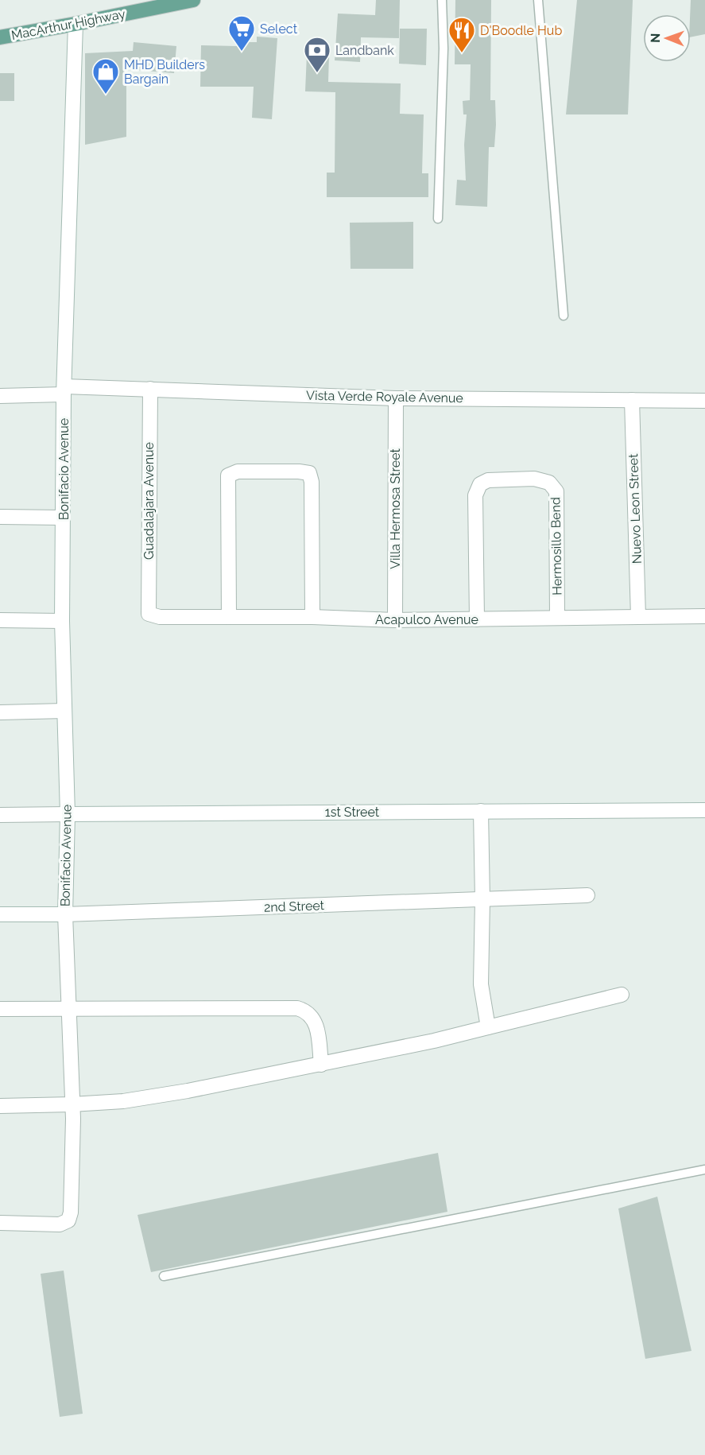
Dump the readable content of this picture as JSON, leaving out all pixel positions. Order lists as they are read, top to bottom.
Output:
{
  "streets": {
    "main road": ["MacArthur Highway"],
    "street": [
      "Vista Verde Royale Avenue",
      "Bonifacio Avenue",
      "Guadalajara Avenue",
      "Villa Hermosa Street",
      "Nuevo Leon Street",
      "Hermosillo Bend",
      "Acapulco Avenue",
      "1st Street",
      "2nd Street"
    ]
  },
  "crossings": [
    ["MacArthur Highway", "Bonifacio Avenue"],
    ["Vista Verde Royale Avenue", "Bonifacio Avenue"],
    ["Vista Verde Royale Avenue", "Guadalajara Avenue"],
    ["Vista Verde Royale Avenue", "Villa Hermosa Street"],
    ["Vista Verde Royale Avenue", "Nuevo Leon Street"],
    ["Bonifacio Avenue", "1st Street"],
    ["Bonifacio Avenue", "2nd Street"],
    ["Guadalajara Avenue", "Acapulco Avenue"],
    ["Villa Hermosa Street", "Acapulco Avenue"],
    ["Nuevo Leon Street", "Acapulco Avenue"],
    ["Hermosillo Bend", "Acapulco Avenue"]
  ],
  "places": {
    "supermarket": ["Select"],
    "restaurant": ["D'Boodle Hub"],
    "bank": ["Landbank"],
    "shop": ["MHD Builders Bargain"]
  },
  "north": "left"
}
